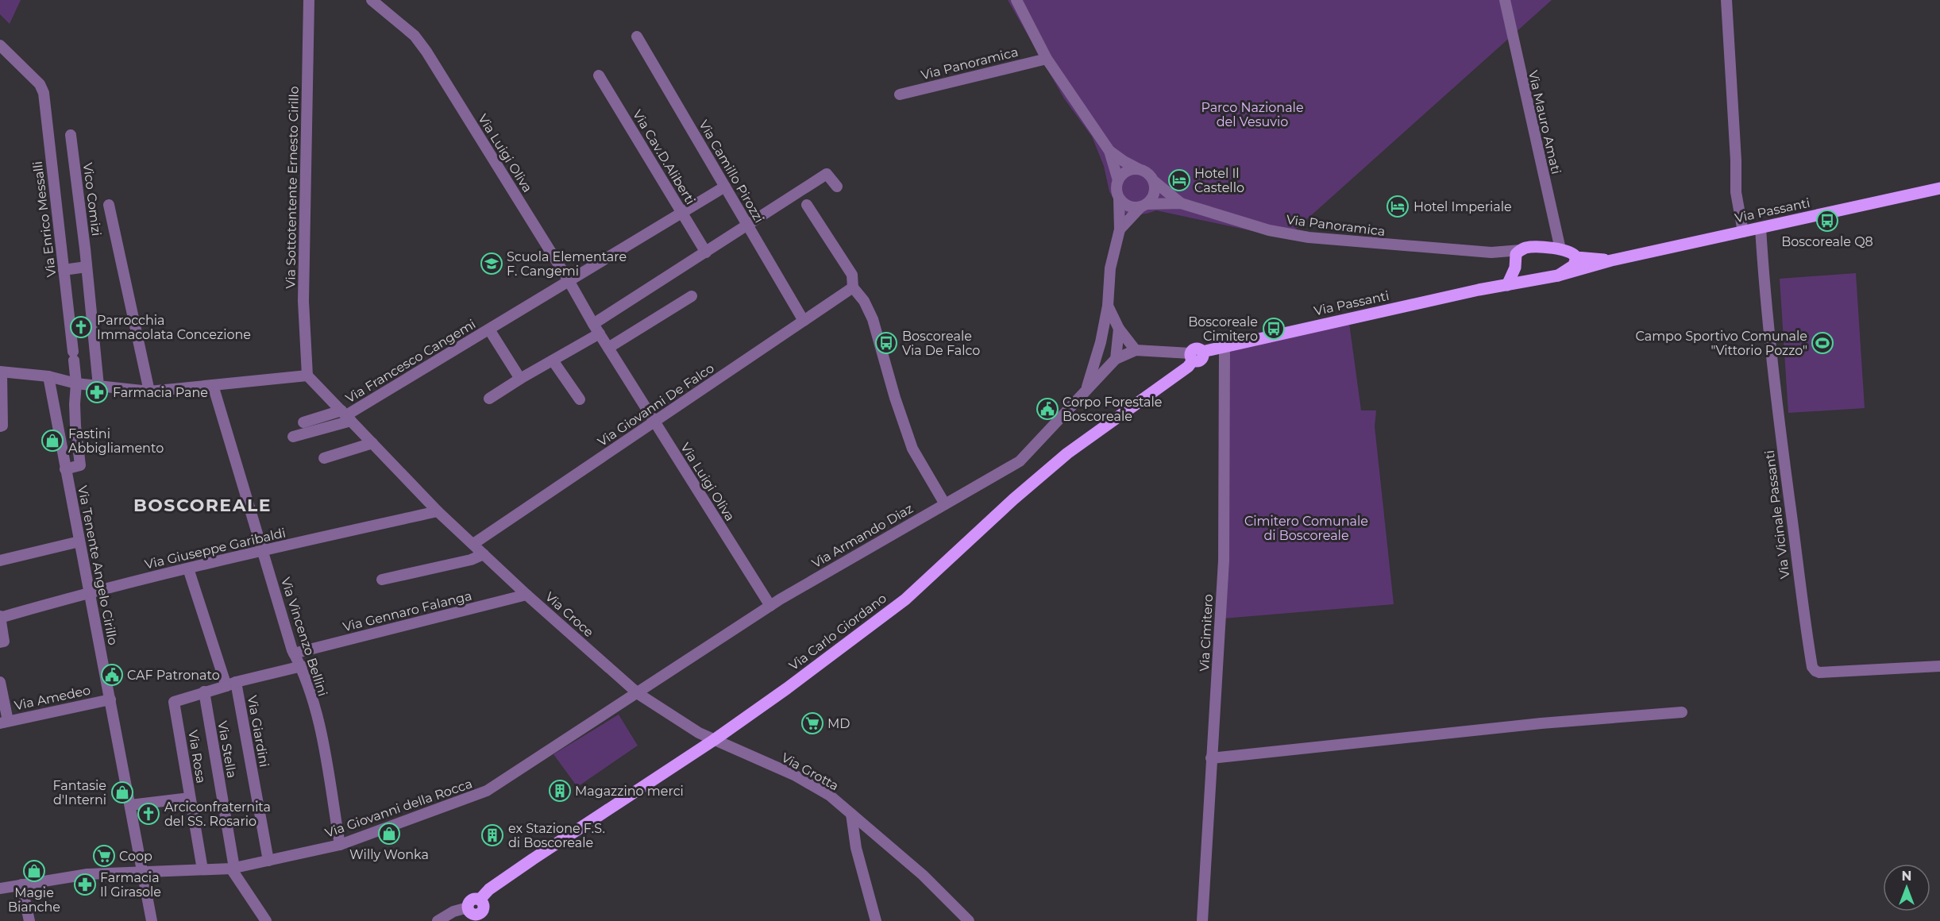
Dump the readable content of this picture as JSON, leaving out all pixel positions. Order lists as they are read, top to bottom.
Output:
{
  "streets": {
    "main road": ["Via Passanti", "Via Carlo Giordano"],
    "street": [
      "Via Panoramica",
      "Via Mauro Amati",
      "Via Luigi Oliva",
      "Via Cav.D.Aliberti",
      "Via Camillo Pirozzi",
      "Via Sottotentente Ernesto Cirillo",
      "Vico Comizi",
      "Via Enrico Messalli",
      "Via Francesco Cangemi",
      "Via Giovanni De Falco",
      "Via Vicinale Passanti",
      "Via Armando Diaz",
      "Via Giuseppe Garibaldi",
      "Via Tenente Angelo Cirillo",
      "Via Gennaro Falanga",
      "Via Croce",
      "Via Cimitero",
      "Via Vincenzo Bellini",
      "Via Amedeo",
      "Via Giardini",
      "Via Stella",
      "Via Rosa",
      "Via Grotta",
      "Via Giovanni della Rocca"
    ]
  },
  "crossings": [
    ["Via Panoramica", "Via Passanti"],
    ["Via Panoramica", "Via Armando Diaz"],
    ["Via Mauro Amati", "Via Passanti"],
    ["Via Luigi Oliva", "Via Francesco Cangemi"],
    ["Via Luigi Oliva", "Via Giovanni De Falco"],
    ["Via Luigi Oliva", "Via Armando Diaz"],
    ["Via Cav.D.Aliberti", "Via Francesco Cangemi"],
    ["Via Camillo Pirozzi", "Via Francesco Cangemi"],
    ["Via Camillo Pirozzi", "Via Giovanni De Falco"],
    ["Via Sottotentente Ernesto Cirillo", "Via Croce"],
    ["Via Passanti", "Via Vicinale Passanti"],
    ["Via Passanti", "Via Armando Diaz"],
    ["Via Passanti", "Via Carlo Giordano"],
    ["Via Passanti", "Via Cimitero"],
    ["Via Enrico Messalli", "Via Tenente Angelo Cirillo"],
    ["Via Francesco Cangemi", "Via Croce"],
    ["Via Giovanni De Falco", "Via Croce"],
    ["Via Armando Diaz", "Via Croce"],
    ["Via Armando Diaz", "Via Grotta"],
    ["Via Armando Diaz", "Via Giovanni della Rocca"],
    ["Via Giuseppe Garibaldi", "Via Tenente Angelo Cirillo"],
    ["Via Giuseppe Garibaldi", "Via Croce"],
    ["Via Giuseppe Garibaldi", "Via Vincenzo Bellini"],
    ["Via Giuseppe Garibaldi", "Via Giardini"],
    ["Via Tenente Angelo Cirillo", "Via Amedeo"],
    ["Via Tenente Angelo Cirillo", "Via Giovanni della Rocca"],
    ["Via Gennaro Falanga", "Via Croce"],
    ["Via Gennaro Falanga", "Via Vincenzo Bellini"],
    ["Via Croce", "Via Grotta"],
    ["Via Croce", "Via Giovanni della Rocca"],
    ["Via Carlo Giordano", "Via Grotta"],
    ["Via Vincenzo Bellini", "Via Rosa"],
    ["Via Vincenzo Bellini", "Via Giovanni della Rocca"],
    ["Via Giardini", "Via Rosa"],
    ["Via Giardini", "Via Giovanni della Rocca"],
    ["Via Stella", "Via Rosa"],
    ["Via Stella", "Via Giovanni della Rocca"],
    ["Via Rosa", "Via Giovanni della Rocca"],
    ["Via Grotta", "Via Giovanni della Rocca"]
  ],
  "districts": ["BOSCOREALE"],
  "parks": ["Parco Nazionale del Vesuvio", "Cimitero Comunale di Boscoreale"],
  "places": {
    "hotel": ["Hotel Il Castello", "Hotel Imperiale"],
    "bus stop": ["Boscoreale Q8", "Boscoreale Cimitero", "Boscoreale Via De Falco"],
    "school or university": ["Scuola Elementare F. Cangemi"],
    "church": ["Parrocchia Immacolata Concezione", "Arciconfraternita del SS. Rosario"],
    "sports": ["Campo Sportivo Comunale \"Vittorio Pozzo\""],
    "pharmacy": ["Farmacia Pane", "Farmacia Il Girasole"],
    "public building": ["Corpo Forestale Boscoreale", "CAF Patronato"],
    "shop": [
      "Fastini Abbigliamento",
      "Fantasie d'Interni",
      "Willy Wonka",
      "Magie Bianche"
    ],
    "supermarket": ["MD", "Coop"],
    "building": ["Magazzino merci", "ex Stazione F.S. di Boscoreale"]
  },
  "north": "top"
}
